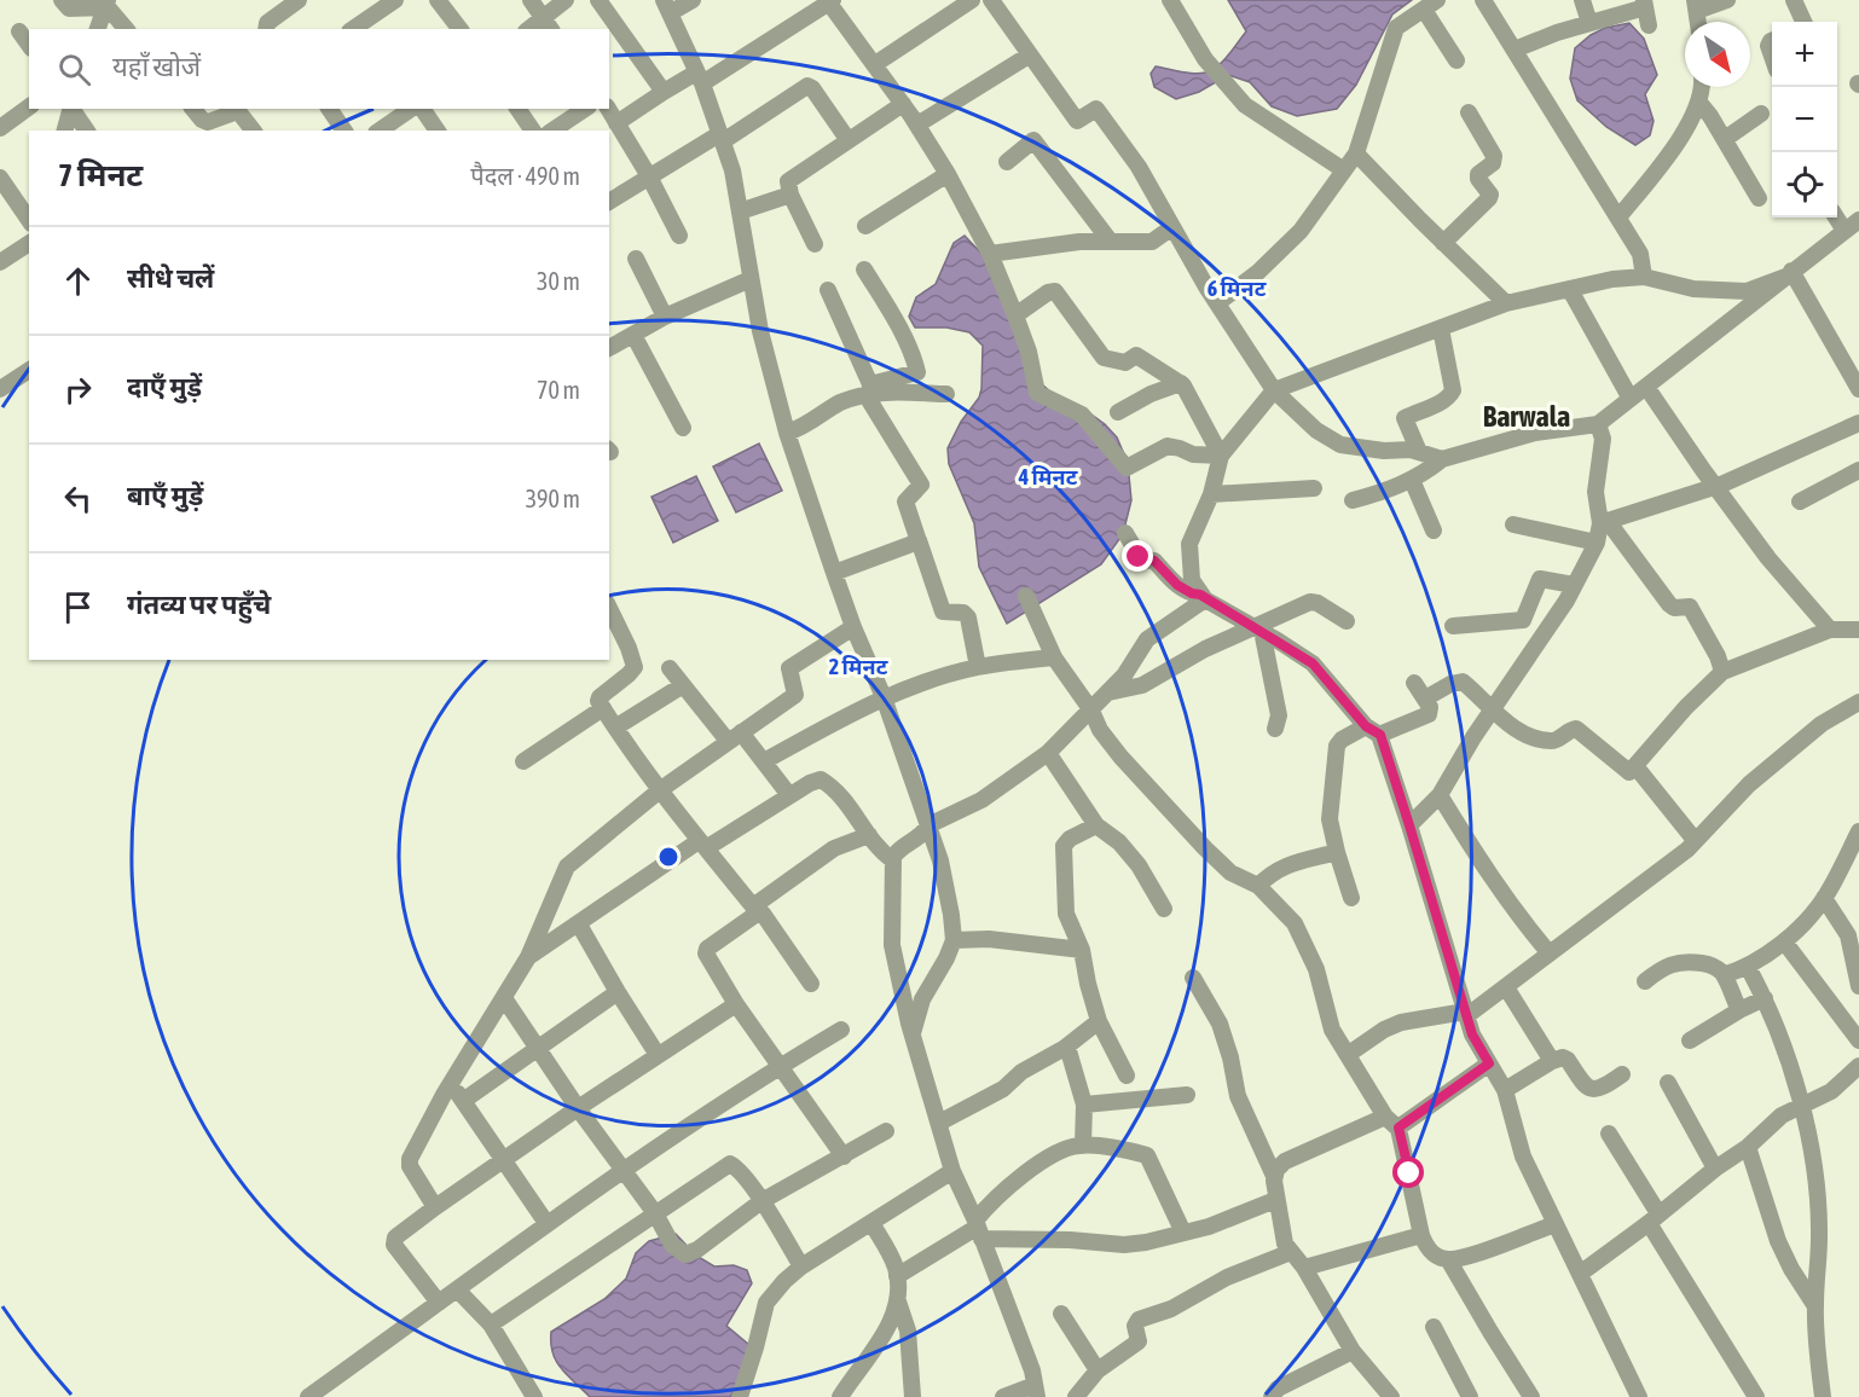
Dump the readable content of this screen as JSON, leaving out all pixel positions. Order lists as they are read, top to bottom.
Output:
{
  "districts": ["Barwala"],
  "north": "bottom right",
  "page": {
    "map_buttons": ["+", "−"],
    "search": "यहाँ खोजें",
    "heading": ["7 मिनट", "पैदल · 490 m"],
    "list": [
      ["सीधे चलें", "30 m"],
      ["दाएँ मुड़ें", "70 m"],
      ["बाएँ मुड़ें", "390 m"],
      "गंतव्य पर पहुँचे"
    ]
  },
  "rings": ["6 मिनट", "4 मिनट", "2 मिनट"]
}
